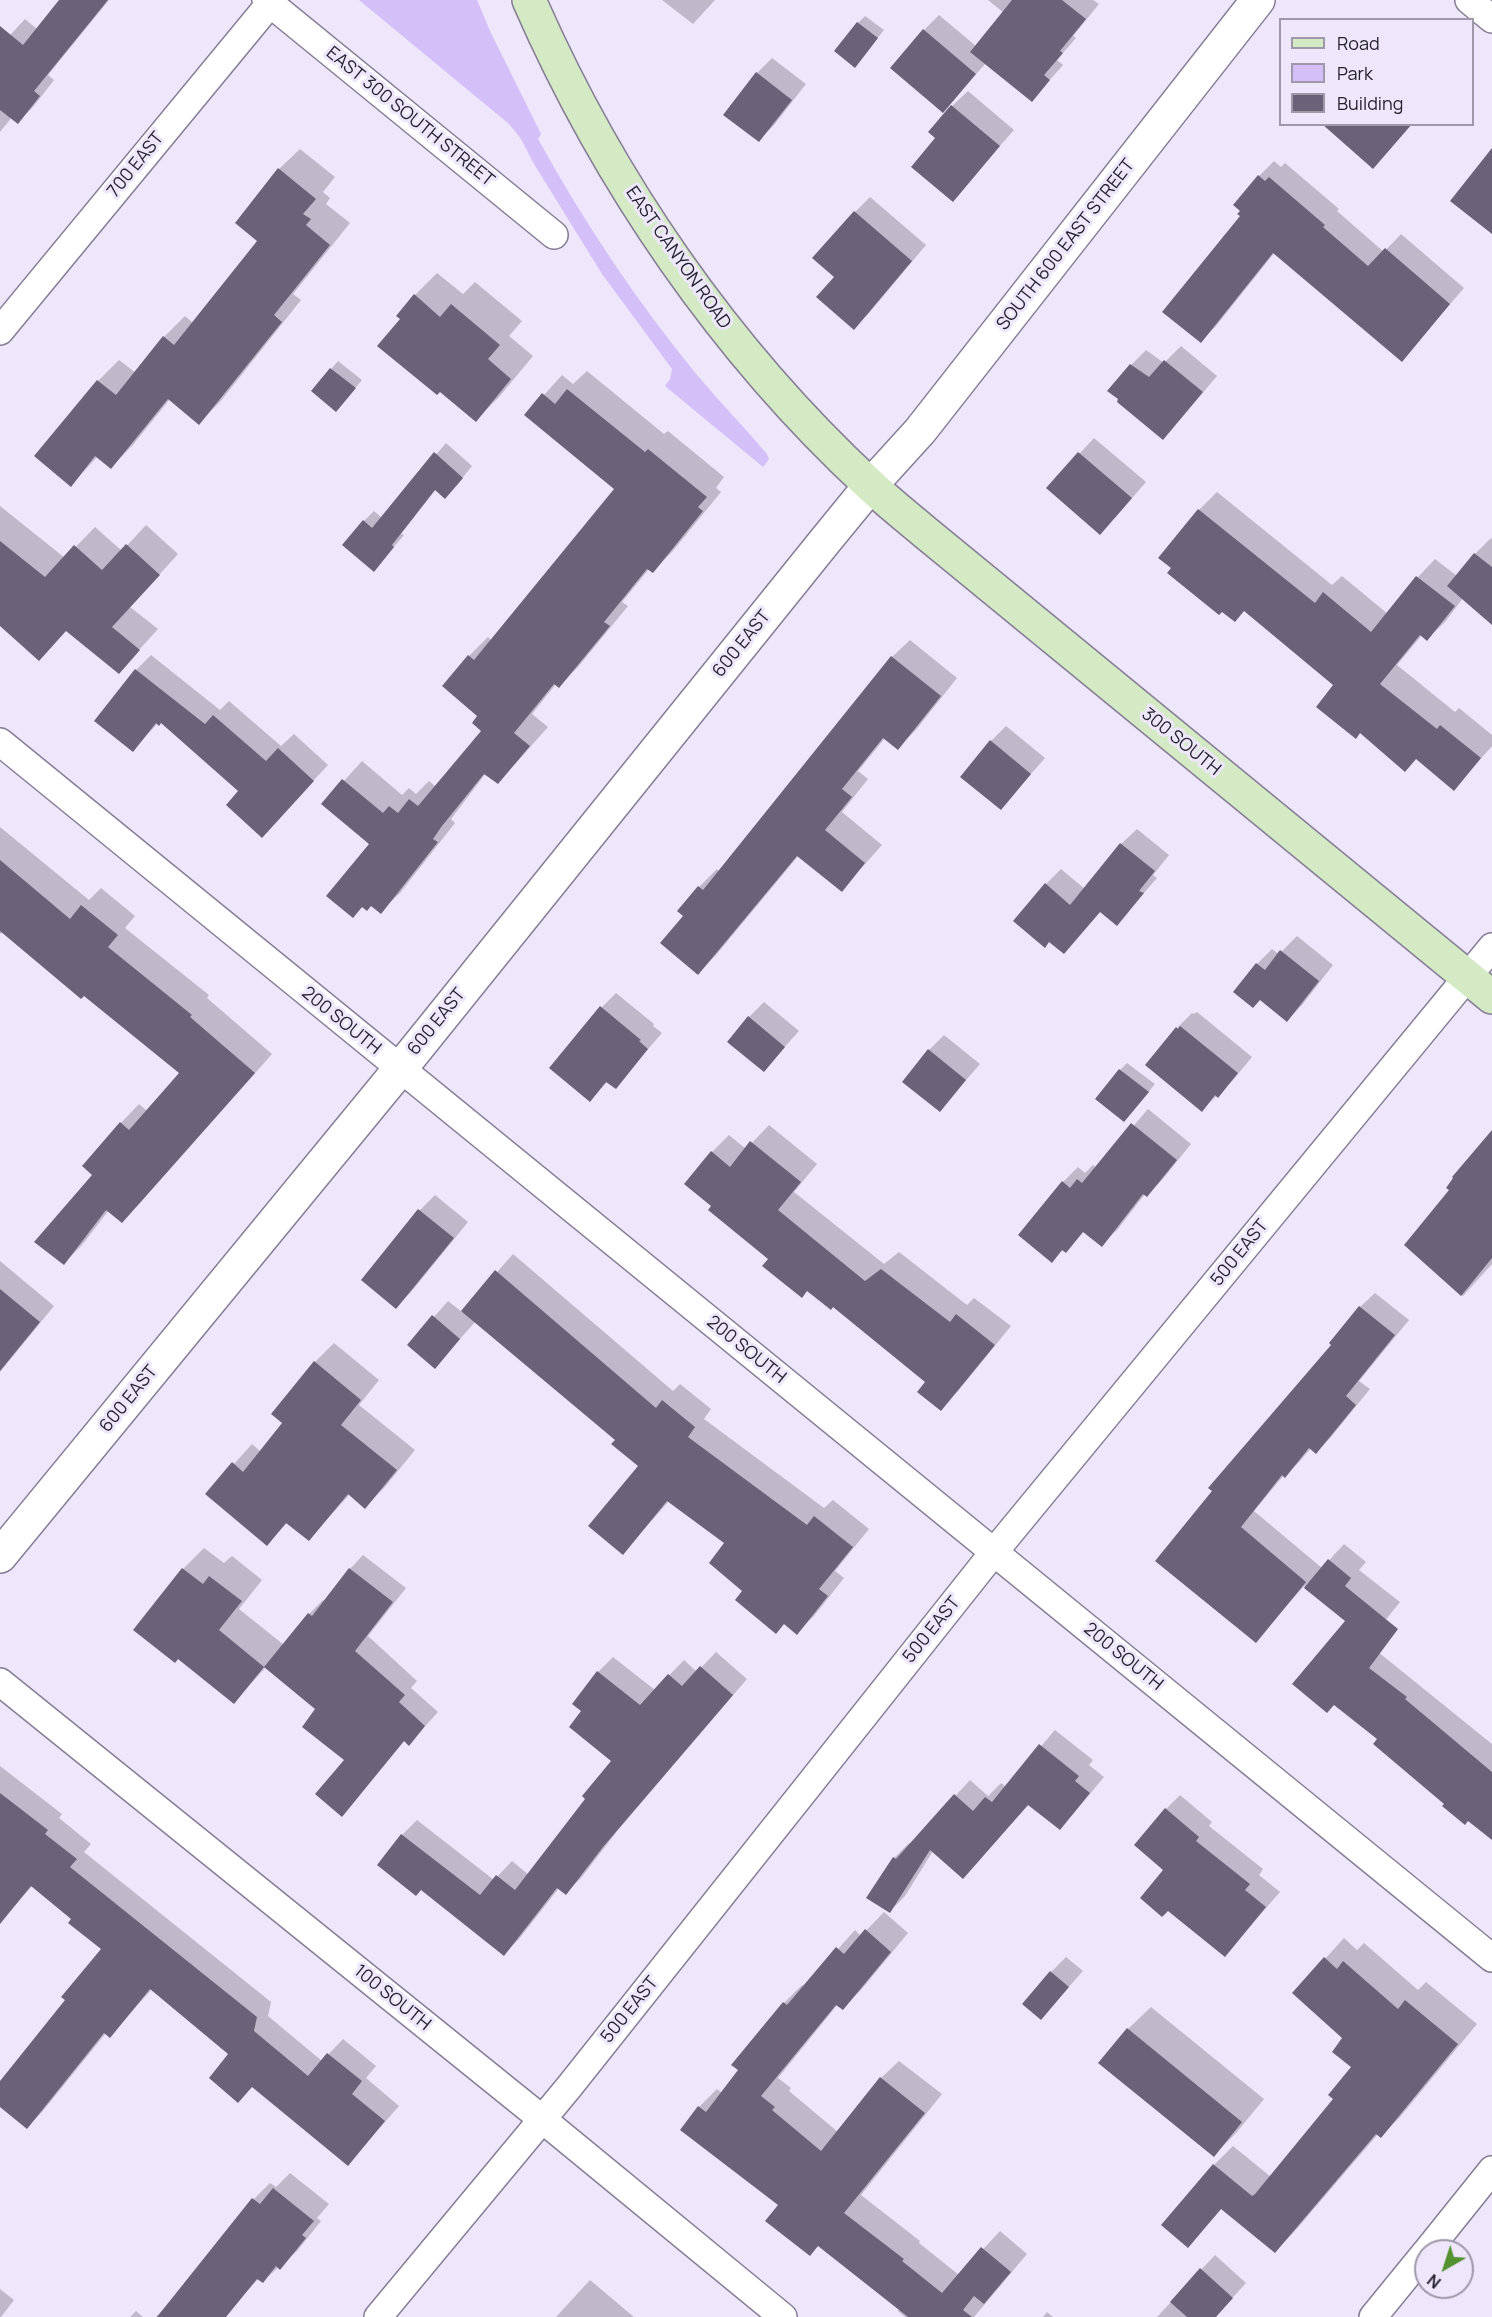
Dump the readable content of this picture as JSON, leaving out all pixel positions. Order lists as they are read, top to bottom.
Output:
{
  "streets": {
    "main road": ["EAST CANYON ROAD", "300 SOUTH"],
    "street": [
      "EAST 300 SOUTH STREET",
      "700 EAST",
      "SOUTH 600 EAST STREET",
      "600 EAST",
      "200 SOUTH",
      "500 EAST",
      "100 SOUTH"
    ]
  },
  "crossings": [
    ["EAST 300 SOUTH STREET", "700 EAST"],
    ["SOUTH 600 EAST STREET", "EAST CANYON ROAD"],
    ["SOUTH 600 EAST STREET", "600 EAST"],
    ["SOUTH 600 EAST STREET", "300 SOUTH"],
    ["EAST CANYON ROAD", "600 EAST"],
    ["EAST CANYON ROAD", "300 SOUTH"],
    ["600 EAST", "300 SOUTH"],
    ["600 EAST", "200 SOUTH"],
    ["300 SOUTH", "500 EAST"],
    ["200 SOUTH", "500 EAST"],
    ["500 EAST", "100 SOUTH"]
  ],
  "legend": ["Road", "Park", "Building"],
  "north": "bottom left"
}
